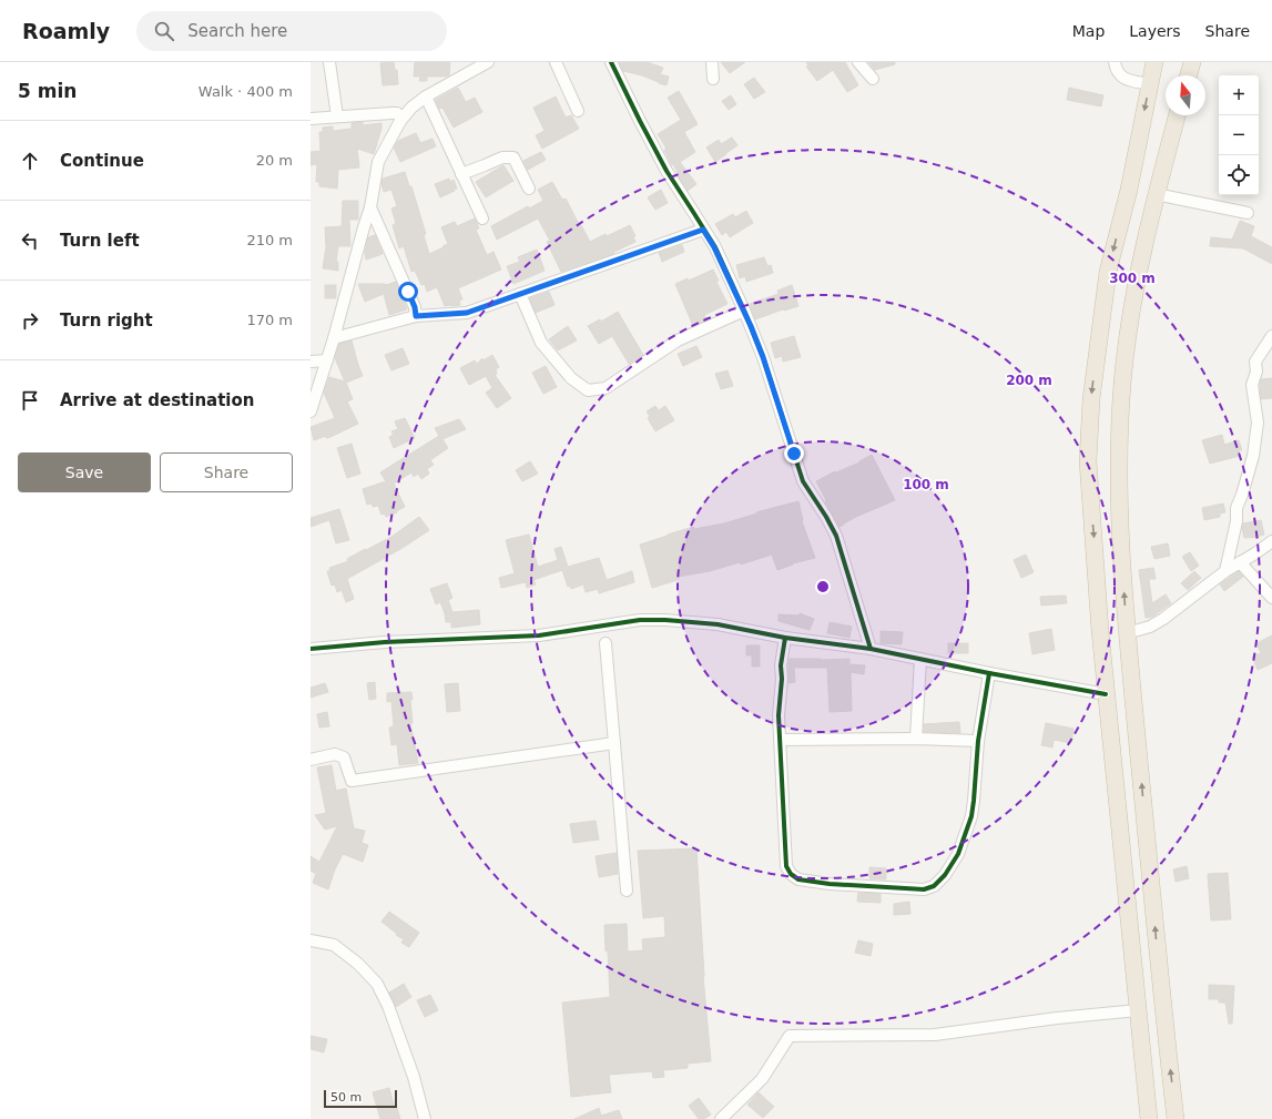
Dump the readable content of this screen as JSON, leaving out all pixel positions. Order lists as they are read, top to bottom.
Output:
{
  "scale_bar": "50 m",
  "north": "top",
  "page": {
    "header": "Roamly",
    "search": "Search here",
    "nav": ["Map", "Layers", "Share"],
    "heading": ["5 min", "Walk · 400 m"],
    "map_buttons": ["+", "−"],
    "list": [
      ["Continue", "20 m"],
      ["Turn left", "210 m"],
      ["Turn right", "170 m"],
      "Arrive at destination"
    ],
    "buttons": ["Save", "Share"],
    "scale": "50 m"
  },
  "rings": ["300 m", "200 m", "100 m"]
}
